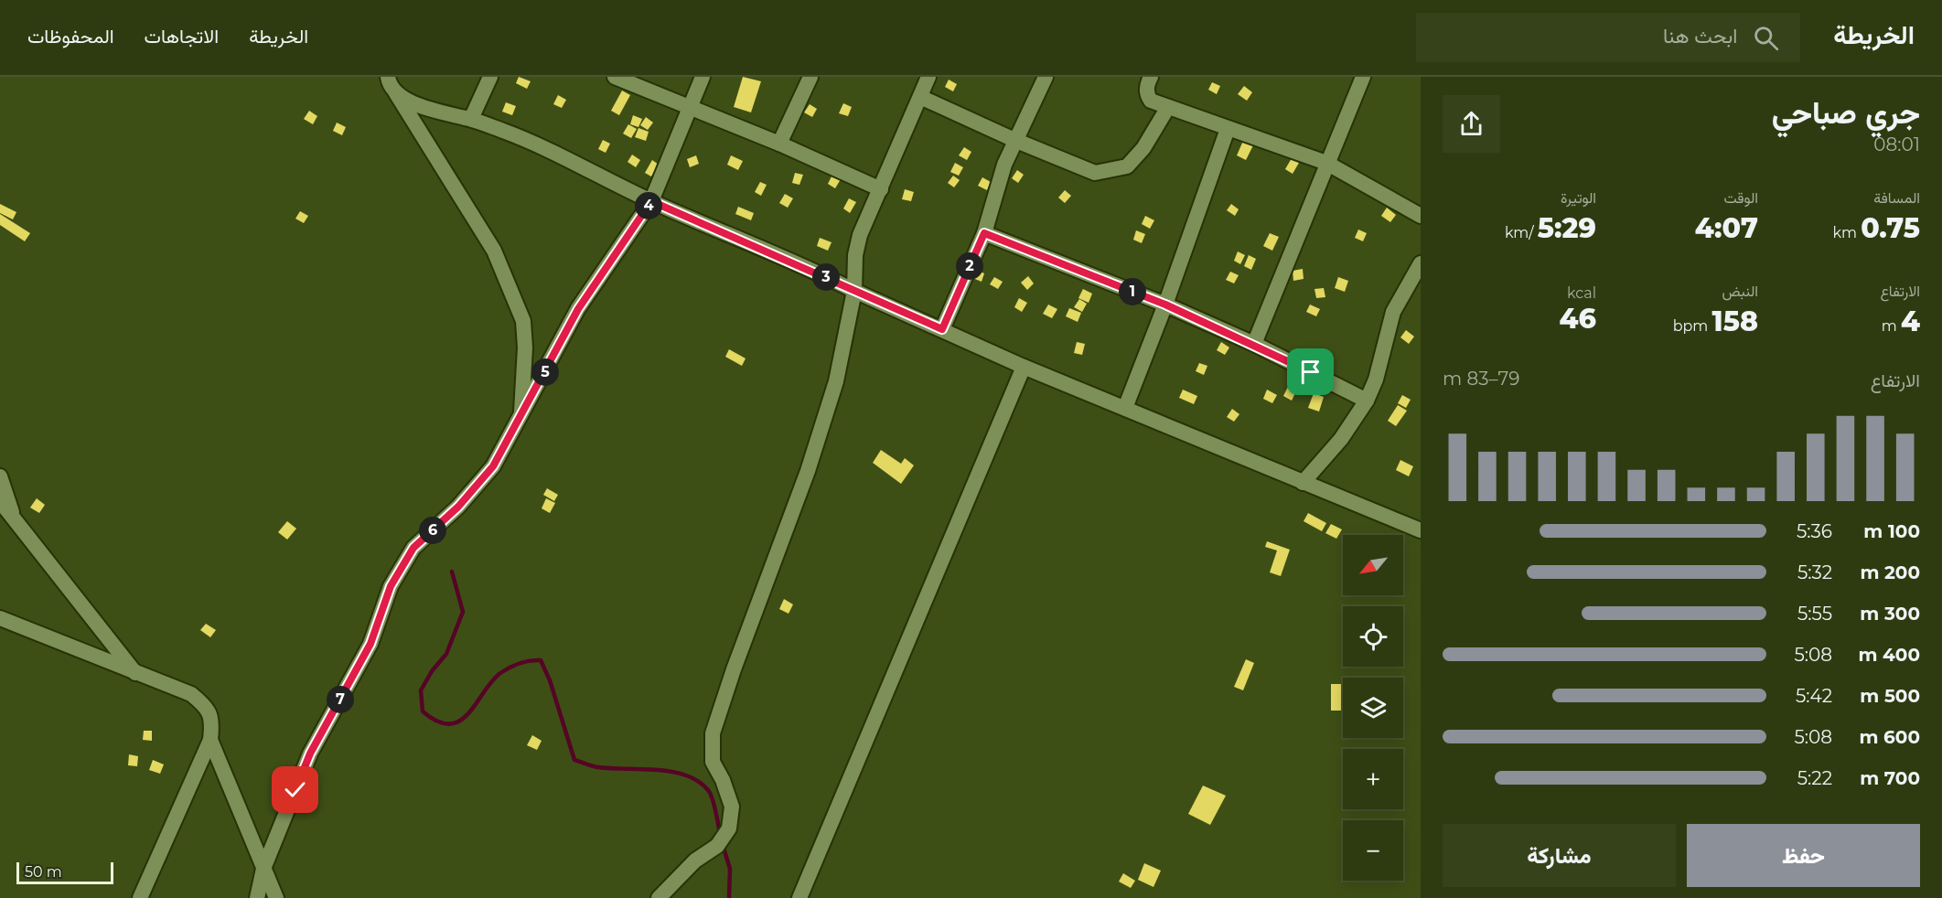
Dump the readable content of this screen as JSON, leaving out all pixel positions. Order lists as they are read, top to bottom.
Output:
{
  "scale_bar": "50 m",
  "north": "bottom left",
  "page": {
    "header": "الخريطة",
    "search": "ابحث هنا",
    "nav": ["الخريطة", "الاتجاهات", "المحفوظات"],
    "heading": ["جري صباحي", "08:01"],
    "stats": [
      ["المسافة", "0.75 km"],
      ["الوقت", "4:07"],
      ["الوتيرة", "5:29 /km"],
      ["الارتفاع", "4 m"],
      ["النبض", "158 bpm"],
      ["kcal", "46"]
    ],
    "pins": [
      "4",
      "2",
      "3",
      "1",
      "5",
      "6",
      "7"
    ],
    "chart": ["الارتفاع", "79–83 m"],
    "list": [
      {
        "name": "100 m",
        "note": "5:36"
      },
      {
        "name": "200 m",
        "note": "5:32"
      },
      {
        "name": "300 m",
        "note": "5:55"
      },
      {
        "name": "400 m",
        "note": "5:08"
      },
      {
        "name": "500 m",
        "note": "5:42"
      },
      {
        "name": "600 m",
        "note": "5:08"
      },
      {
        "name": "700 m",
        "note": "5:22"
      }
    ],
    "map_buttons": ["+", "−"],
    "buttons": ["حفظ", "مشاركة"],
    "scale": "50 m"
  }
}
